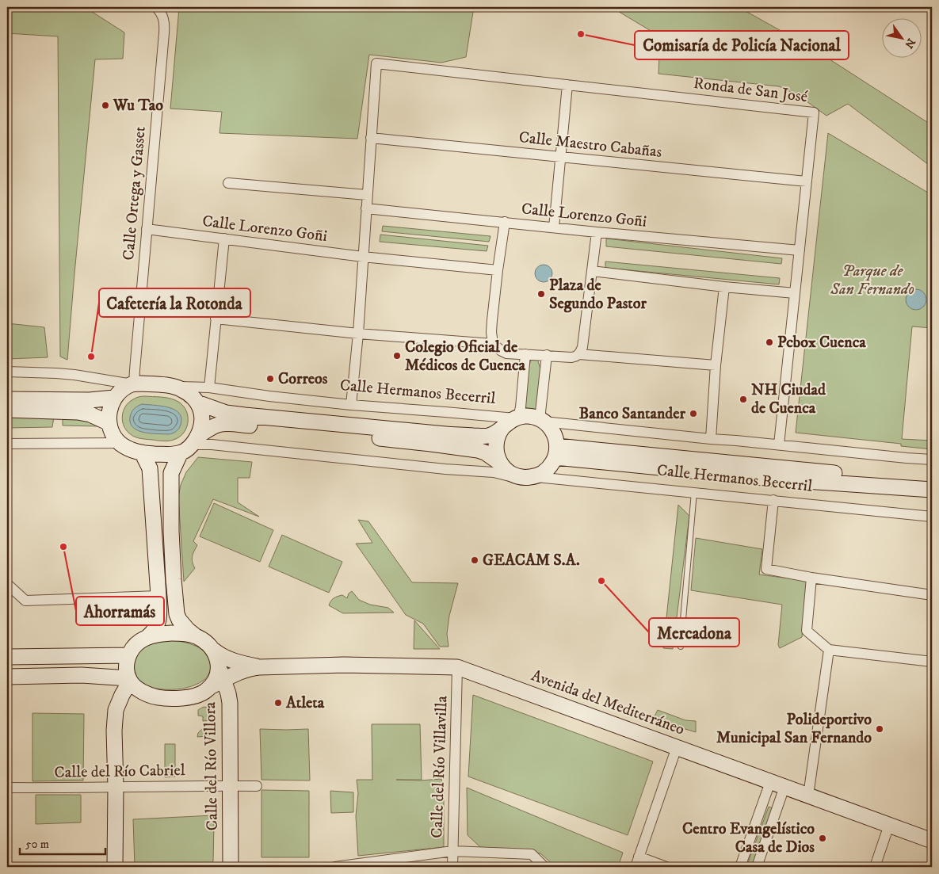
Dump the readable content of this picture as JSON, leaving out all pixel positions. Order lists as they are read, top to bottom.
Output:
{
  "streets": {
    "street": [
      "Ronda de San José",
      "Calle Maestro Cabañas",
      "Calle Ortega y Gasset",
      "Calle Lorenzo Goñi",
      "Calle Hermanos Becerril",
      "Avenida del Mediterráneo",
      "Calle del Río Villora",
      "Calle del Río Villavilla",
      "Calle del Río Cabriel"
    ]
  },
  "crossings": [
    ["Ronda de San José", "Calle Maestro Cabañas"],
    ["Ronda de San José", "Calle Lorenzo Goñi"],
    ["Ronda de San José", "Calle Hermanos Becerril"],
    ["Calle Ortega y Gasset", "Calle Lorenzo Goñi"],
    ["Calle Ortega y Gasset", "Calle Hermanos Becerril"],
    ["Avenida del Mediterráneo", "Calle del Río Villavilla"],
    ["Calle del Río Villora", "Calle del Río Cabriel"]
  ],
  "parks": ["Parque de San Fernando"],
  "places": [
    "Comisaría de Policía Nacional",
    "Wu Tao",
    "Plaza de Segundo Pastor",
    "Pcbox Cuenca",
    "Colegio Oficial de Médicos de Cuenca",
    "Cafetería la Rotonda",
    "Correos",
    "NH Ciudad de Cuenca",
    "Banco Santander",
    "Ahorramás",
    "GEACAM S.A.",
    "Mercadona",
    "Atleta",
    "Polideportivo Municipal San Fernando",
    "Centro Evangelístico Casa de Dios"
  ],
  "scale_bar": "50 m",
  "north": "bottom right"
}
